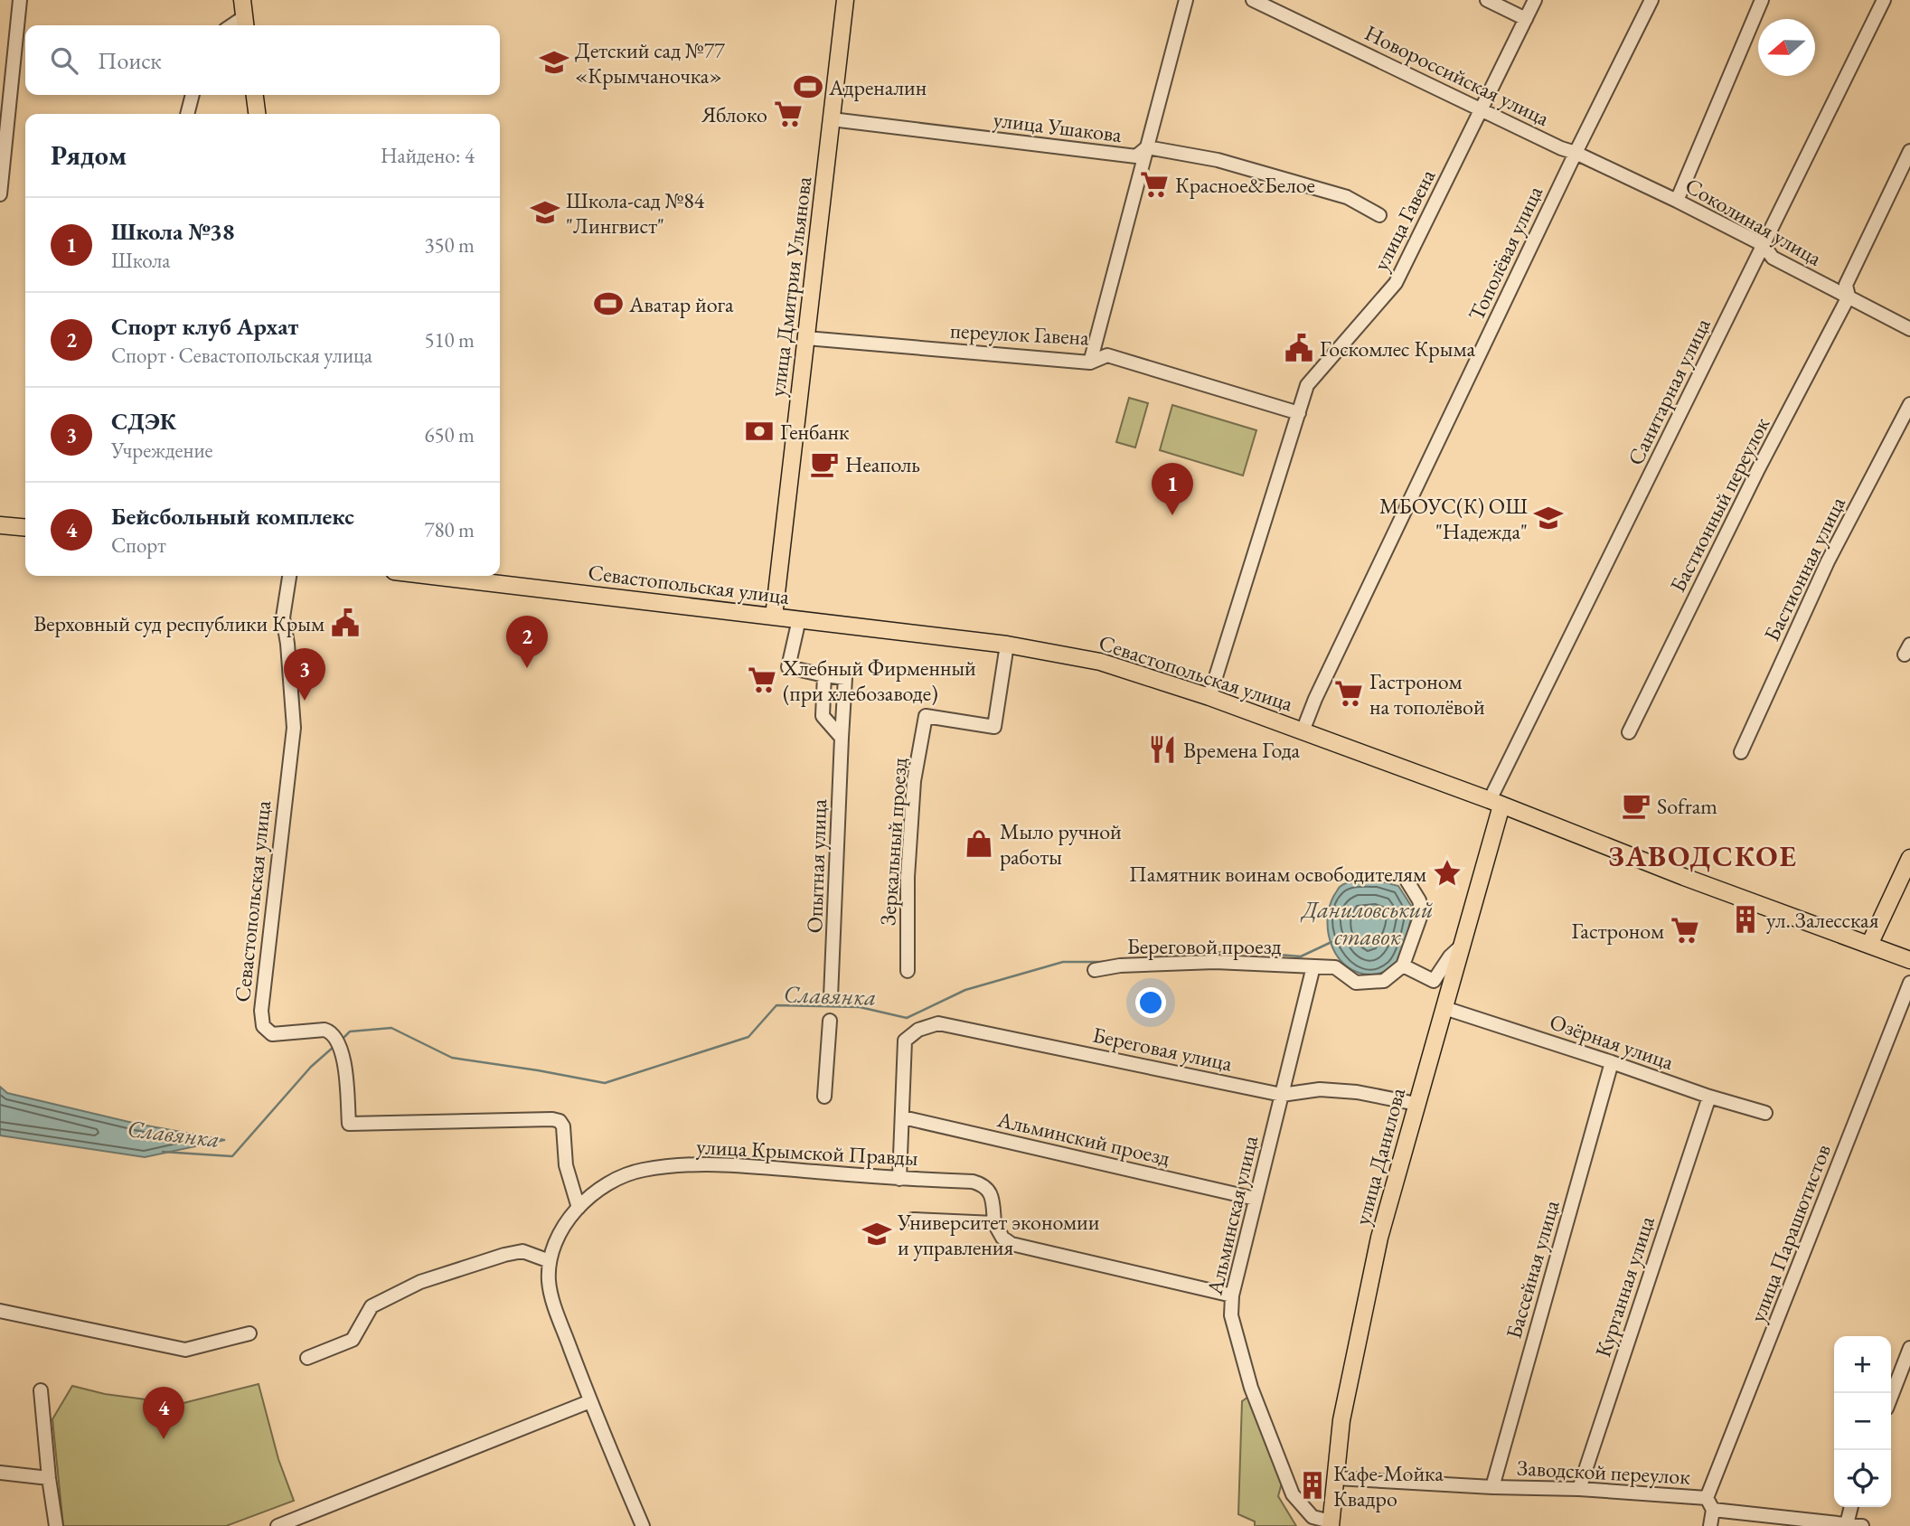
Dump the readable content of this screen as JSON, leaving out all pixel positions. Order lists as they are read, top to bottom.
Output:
{
  "streets": {
    "main road": ["улица Дмитрия Ульянова", "Севастопольская улица", "улица Данилова"],
    "street": [
      "Новороссийская улица",
      "улица Ушакова",
      "улица Гавена",
      "Соколиная улица",
      "Тополёвая улица",
      "переулок Гавена",
      "Санитарная улица",
      "Бастионный переулок",
      "Бастионная улица",
      "Зеркальный проезд",
      "Опытная улица",
      "Береговой проезд",
      "Озёрная улица",
      "Береговая улица",
      "Альминский проезд",
      "улица Крымской Правды",
      "Альминская улица",
      "улица Парашютистов",
      "Бассейная улица",
      "Курганная улица",
      "Заводской переулок"
    ]
  },
  "crossings": [
    ["Новороссийская улица", "улица Гавена"],
    ["Новороссийская улица", "Соколиная улица"],
    ["Новороссийская улица", "Тополёвая улица"],
    ["улица Ушакова", "улица Дмитрия Ульянова"],
    ["улица Гавена", "переулок Гавена"],
    ["улица Гавена", "Севастопольская улица"],
    ["Соколиная улица", "Тополёвая улица"],
    ["Соколиная улица", "Санитарная улица"],
    ["Соколиная улица", "Бастионный переулок"],
    ["Тополёвая улица", "Севастопольская улица"],
    ["улица Дмитрия Ульянова", "переулок Гавена"],
    ["улица Дмитрия Ульянова", "Севастопольская улица"],
    ["Санитарная улица", "Севастопольская улица"],
    ["Санитарная улица", "улица Данилова"],
    ["Севастопольская улица", "Зеркальный проезд"],
    ["Севастопольская улица", "Опытная улица"],
    ["Севастопольская улица", "улица Крымской Правды"],
    ["Севастопольская улица", "улица Данилова"],
    ["Береговой проезд", "Альминская улица"],
    ["Озёрная улица", "улица Данилова"],
    ["Озёрная улица", "Бассейная улица"],
    ["Озёрная улица", "Курганная улица"],
    ["Береговая улица", "Альминский проезд"],
    ["Береговая улица", "улица Данилова"],
    ["Береговая улица", "Альминская улица"],
    ["Альминский проезд", "Альминская улица"],
    ["улица Данилова", "Альминская улица"],
    ["улица Данилова", "Заводской переулок"],
    ["улица Парашютистов", "Заводской переулок"],
    ["Бассейная улица", "Заводской переулок"],
    ["Курганная улица", "Заводской переулок"]
  ],
  "districts": ["ЗАВОДСКОЕ"],
  "water": ["Даниловський ставок", "Славянка"],
  "places": {
    "school or university": [
      "Детский сад №77 «Крымчаночка»",
      "Школа-сад №84 \"Лингвист\"",
      "МБОУС(К) ОШ \"Надежда\"",
      "Университет экономии и управления"
    ],
    "sports": ["Адреналин", "Аватар йога"],
    "supermarket": [
      "Яблоко",
      "Красное&Белое",
      "Хлебный Фирменный (при хлебозаводе)",
      "Гастроном на тополёвой",
      "Гастроном"
    ],
    "public building": ["Госкомлес Крыма", "Верховный суд республики Крым"],
    "bank": ["Генбанк"],
    "cafe": ["Неаполь", "Sofram"],
    "restaurant": ["Времена Года"],
    "shop": ["Мыло ручной работы"],
    "place": ["Памятник воинам освободителям"],
    "building": ["ул. Залесская", "Кафе-Мойка Квадро"]
  },
  "north": "left",
  "page": {
    "search": "Поиск",
    "heading": ["Рядом", "Найдено: 4"],
    "list": [
      {
        "mark": "1",
        "name": "Школа №38",
        "note": "Школа",
        "value": "350 m"
      },
      {
        "mark": "2",
        "name": "Спорт клуб Архат",
        "note": "Спорт · Севастопольская улица",
        "value": "510 m"
      },
      {
        "mark": "3",
        "name": "СДЭК",
        "note": "Учреждение",
        "value": "650 m"
      },
      {
        "mark": "4",
        "name": "Бейсбольный комплекс",
        "note": "Спорт",
        "value": "780 m"
      }
    ],
    "pins": [
      "1",
      "2",
      "3",
      "4"
    ],
    "map_buttons": ["+", "−"]
  }
}
